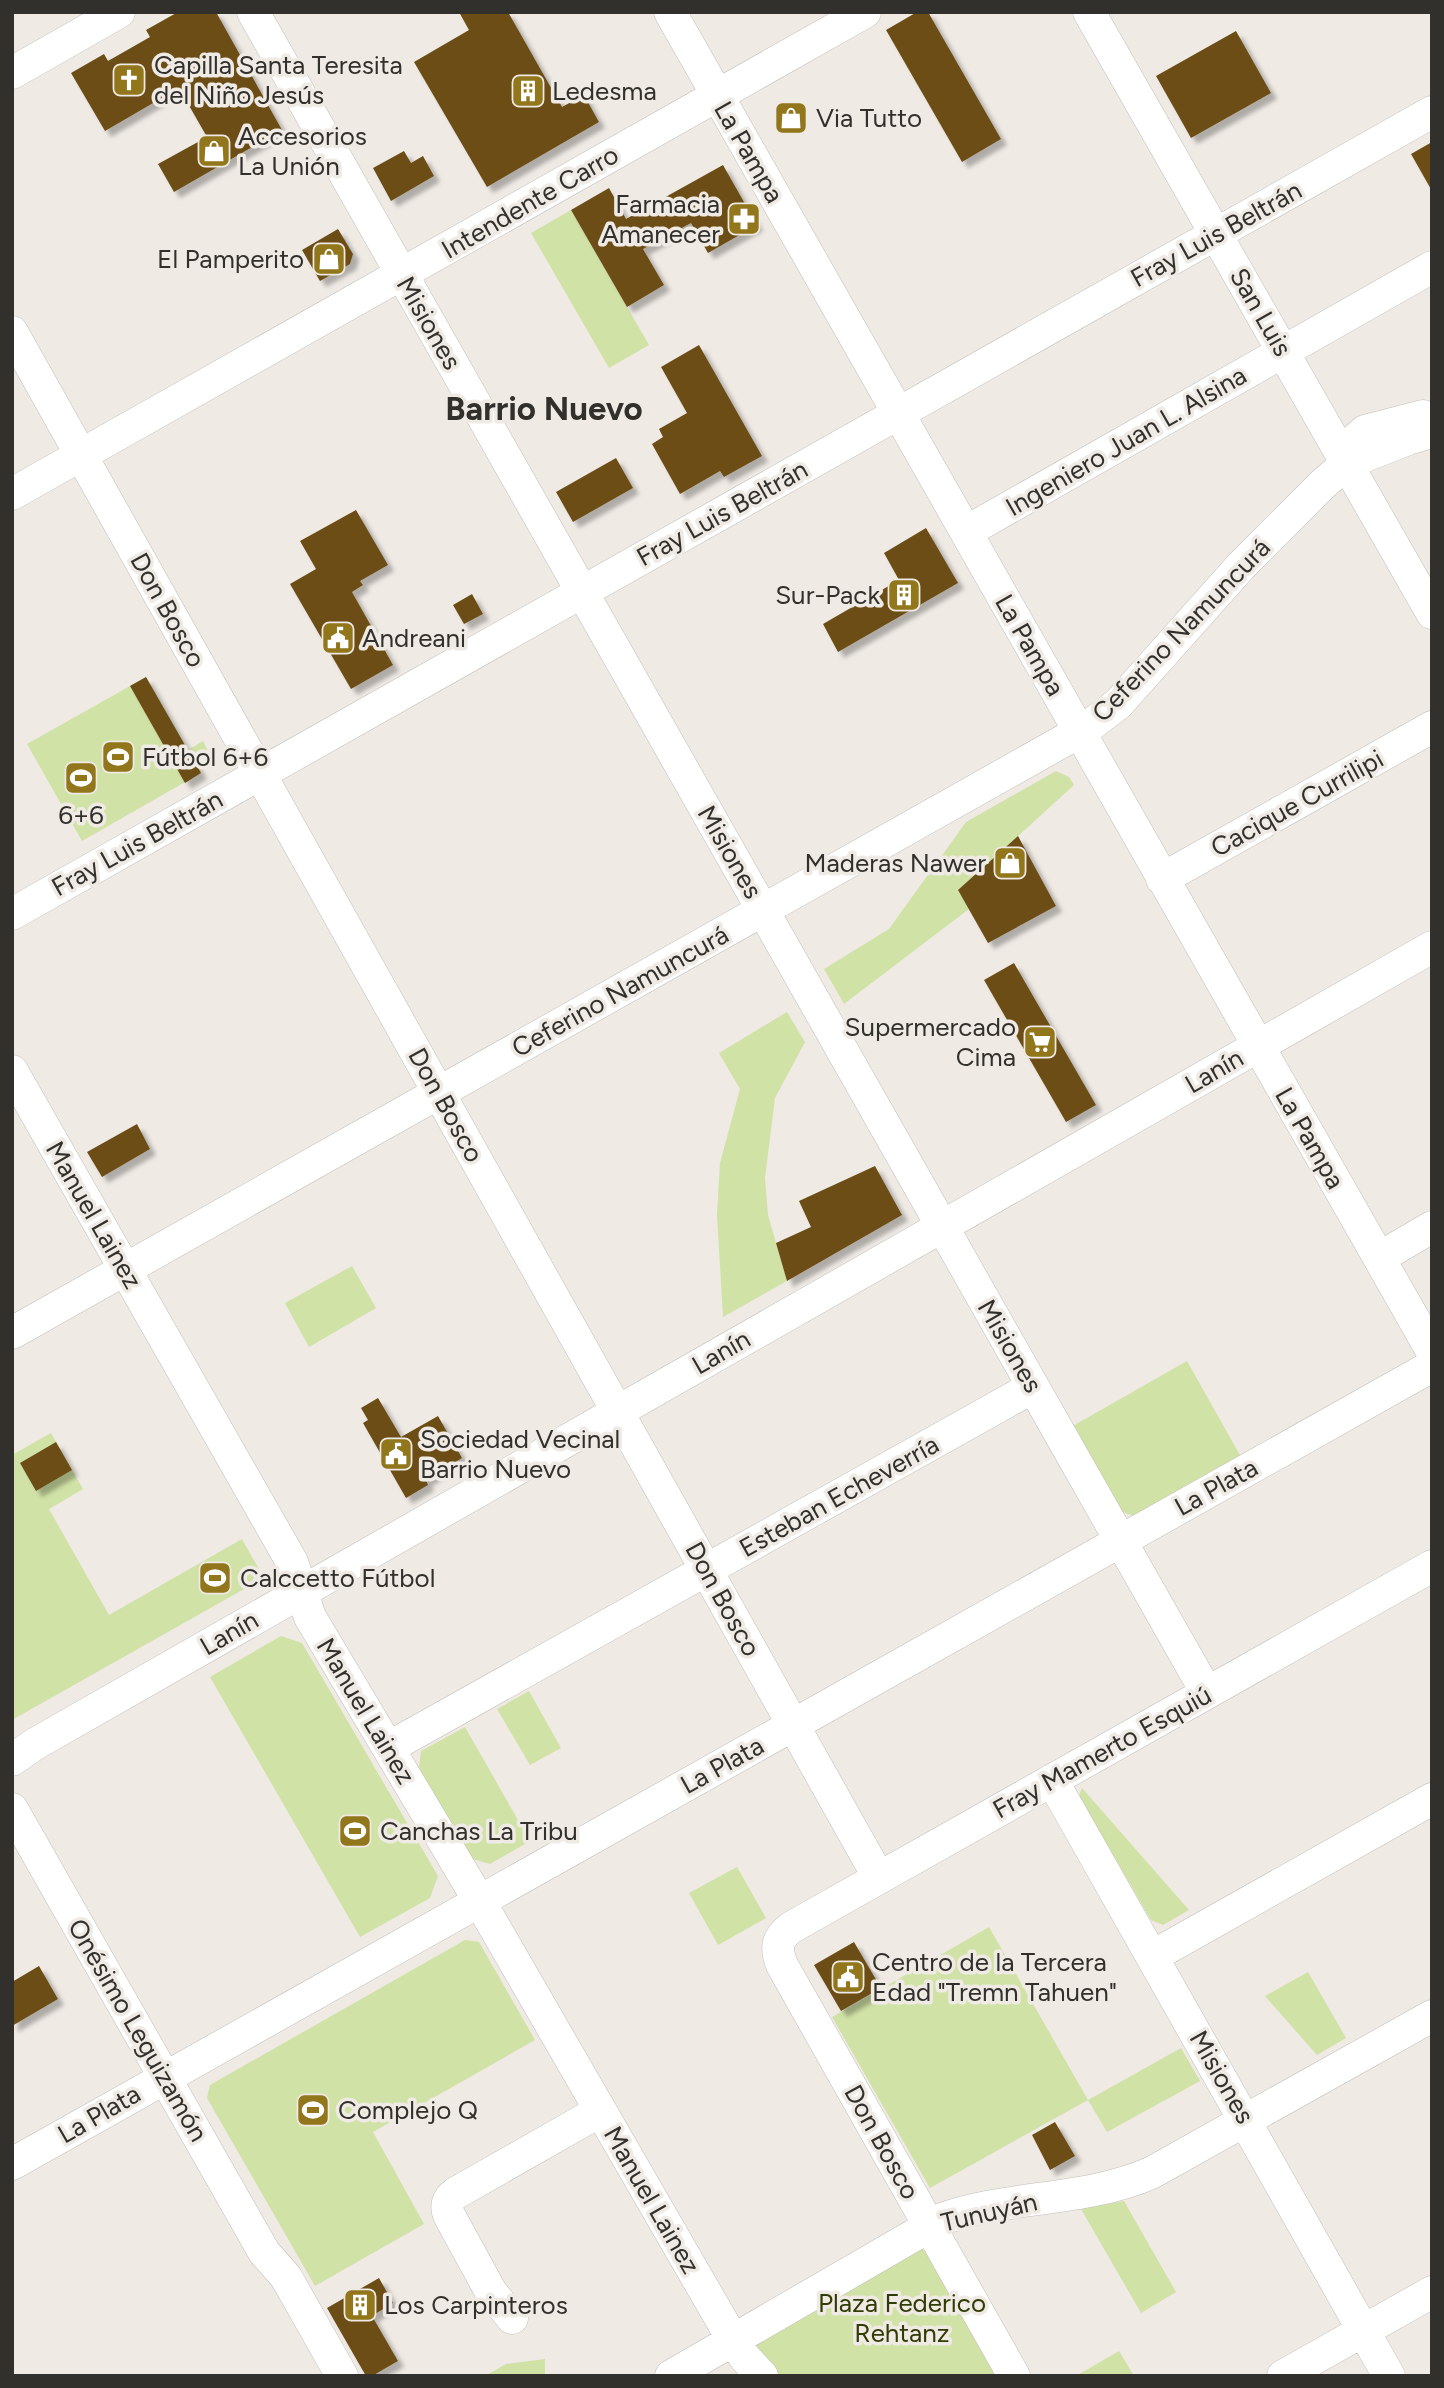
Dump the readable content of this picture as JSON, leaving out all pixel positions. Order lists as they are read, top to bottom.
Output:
{
  "streets": {
    "street": [
      "La Pampa",
      "Intendente Carro",
      "Fray Luis Beltrán",
      "San Luis",
      "Misiones",
      "Ingeniero Juan L. Alsina",
      "Don Bosco",
      "Ceferino Namuncurá",
      "Cacique Currilipi",
      "Lanín",
      "Manuel Lainez",
      "La Plata",
      "Esteban Echeverría",
      "Fray Mamerto Esquiú",
      "Onésimo Leguizamón",
      "Tunuyán"
    ]
  },
  "crossings": [
    ["La Pampa", "Intendente Carro"],
    ["La Pampa", "Fray Luis Beltrán"],
    ["La Pampa", "Ingeniero Juan L. Alsina"],
    ["La Pampa", "Ceferino Namuncurá"],
    ["La Pampa", "Cacique Currilipi"],
    ["La Pampa", "Lanín"],
    ["Intendente Carro", "Misiones"],
    ["Intendente Carro", "Don Bosco"],
    ["Fray Luis Beltrán", "San Luis"],
    ["Fray Luis Beltrán", "Misiones"],
    ["Fray Luis Beltrán", "Don Bosco"],
    ["San Luis", "Ingeniero Juan L. Alsina"],
    ["San Luis", "Ceferino Namuncurá"],
    ["Misiones", "Ceferino Namuncurá"],
    ["Misiones", "Lanín"],
    ["Misiones", "La Plata"],
    ["Misiones", "Esteban Echeverría"],
    ["Misiones", "Fray Mamerto Esquiú"],
    ["Misiones", "Tunuyán"],
    ["Don Bosco", "Ceferino Namuncurá"],
    ["Don Bosco", "Lanín"],
    ["Don Bosco", "La Plata"],
    ["Don Bosco", "Esteban Echeverría"],
    ["Don Bosco", "Fray Mamerto Esquiú"],
    ["Don Bosco", "Tunuyán"],
    ["Ceferino Namuncurá", "Manuel Lainez"],
    ["Lanín", "Manuel Lainez"],
    ["Manuel Lainez", "La Plata"],
    ["Manuel Lainez", "Esteban Echeverría"],
    ["Manuel Lainez", "Tunuyán"],
    ["La Plata", "Onésimo Leguizamón"]
  ],
  "districts": ["Barrio Nuevo"],
  "parks": ["Plaza Federico Rehtanz"],
  "places": {
    "church": ["Capilla Santa Teresita del Niño Jesús"],
    "building": ["Ledesma", "Sur-Pack", "Los Carpinteros"],
    "shop": [
      "Via Tutto",
      "Accesorios La Unión",
      "El Pamperito",
      "Maderas Nawer"
    ],
    "pharmacy": ["Farmacia Amanecer"],
    "public building": ["Andreani", "Sociedad Vecinal Barrio Nuevo", "Centro de la Tercera Edad \"Tremn Tahuen\""],
    "sports": [
      "Fútbol 6+6",
      "6+6",
      "Calccetto Fútbol",
      "Canchas La Tribu",
      "Complejo Q"
    ],
    "supermarket": ["Supermercado Cima"]
  }
}
